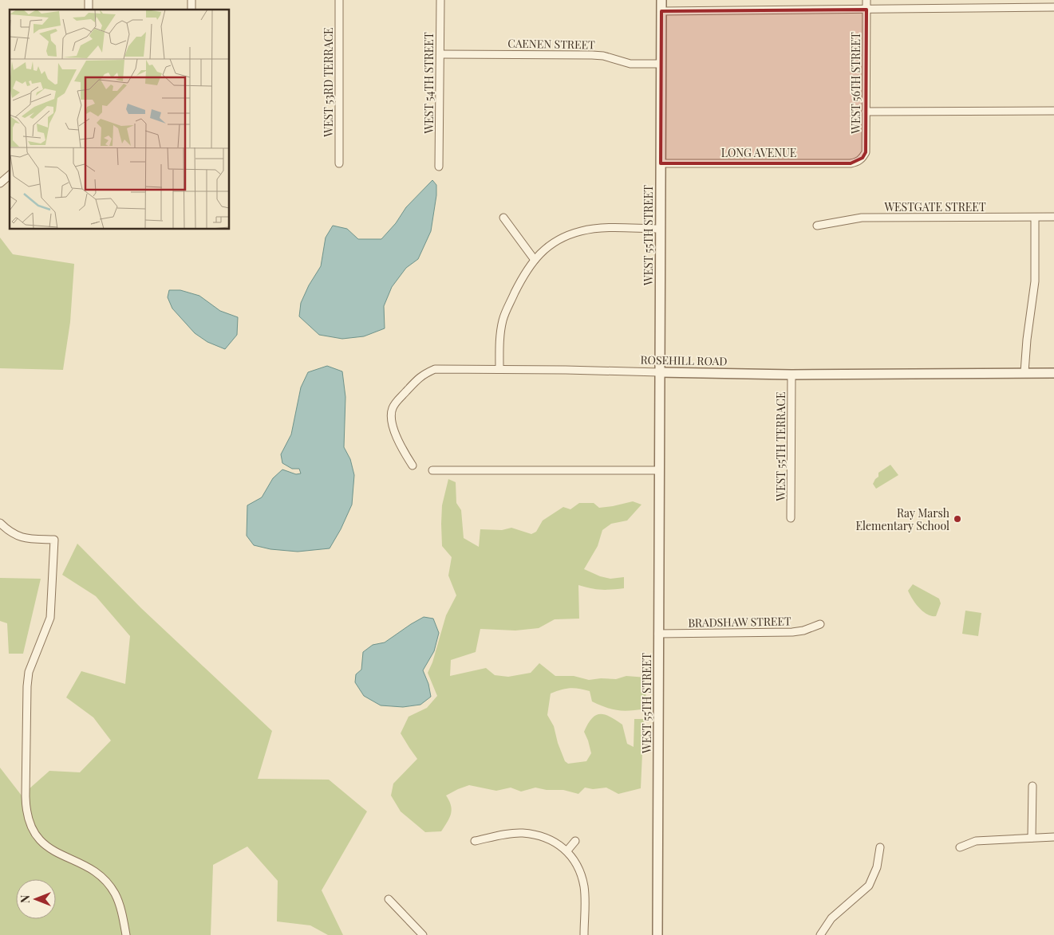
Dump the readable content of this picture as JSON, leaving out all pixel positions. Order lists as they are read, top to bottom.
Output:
{
  "streets": {
    "street": [
      "CAENEN STREET",
      "WEST 53RD TERRACE",
      "WEST 54TH STREET",
      "WEST 56TH STREET",
      "LONG AVENUE",
      "WESTGATE STREET",
      "WEST 55TH STREET",
      "ROSEHILL ROAD",
      "WEST 55TH TERRACE",
      "BRADSHAW STREET"
    ]
  },
  "crossings": [
    ["CAENEN STREET", "WEST 54TH STREET"],
    ["CAENEN STREET", "WEST 55TH STREET"],
    ["WEST 56TH STREET", "LONG AVENUE"],
    ["LONG AVENUE", "WEST 55TH STREET"],
    ["WEST 55TH STREET", "ROSEHILL ROAD"],
    ["WEST 55TH STREET", "BRADSHAW STREET"],
    ["ROSEHILL ROAD", "WEST 55TH TERRACE"]
  ],
  "places": ["Ray Marsh Elementary School"],
  "north": "left"
}
